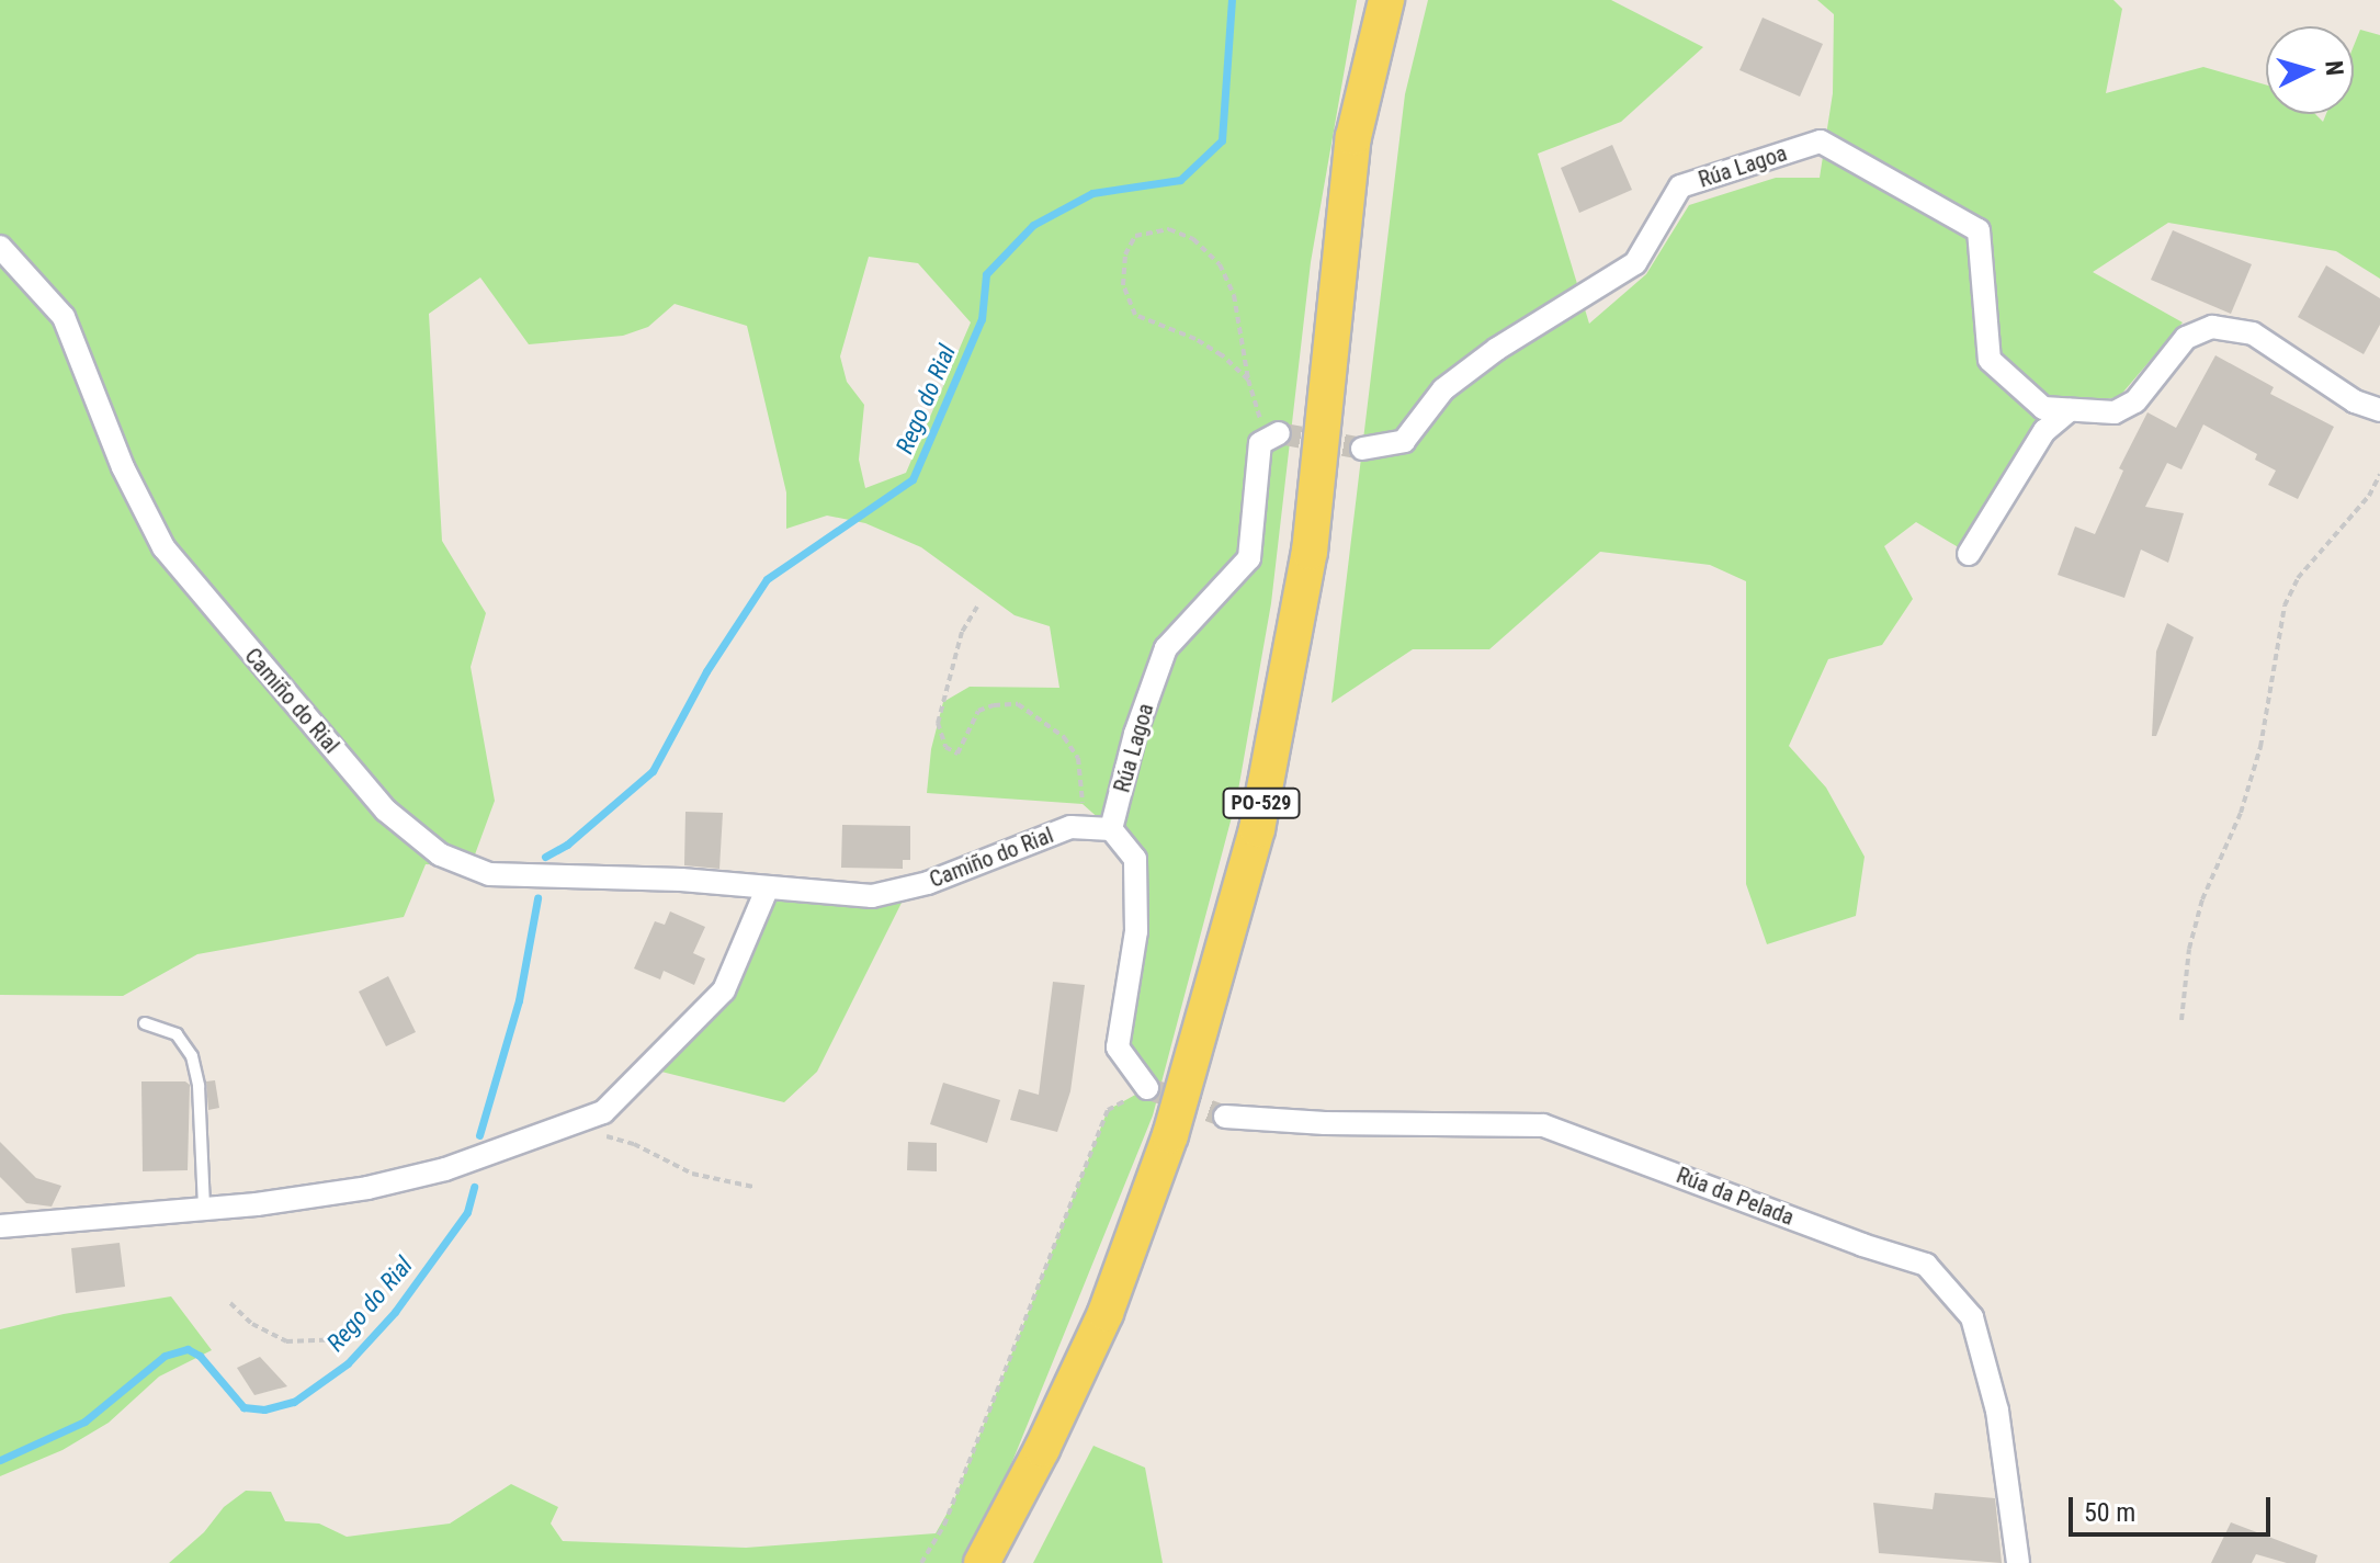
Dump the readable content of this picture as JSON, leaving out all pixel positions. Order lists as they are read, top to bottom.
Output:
{
  "streets": {
    "main road": ["PO-529"],
    "street": ["Rúa Lagoa", "Camiño do Rial", "Rúa da Pelada"]
  },
  "crossings": [
    ["Rúa Lagoa", "Camiño do Rial"]
  ],
  "water": ["Rego do Rial"],
  "scale_bar": "50 m",
  "north": "right"
}
